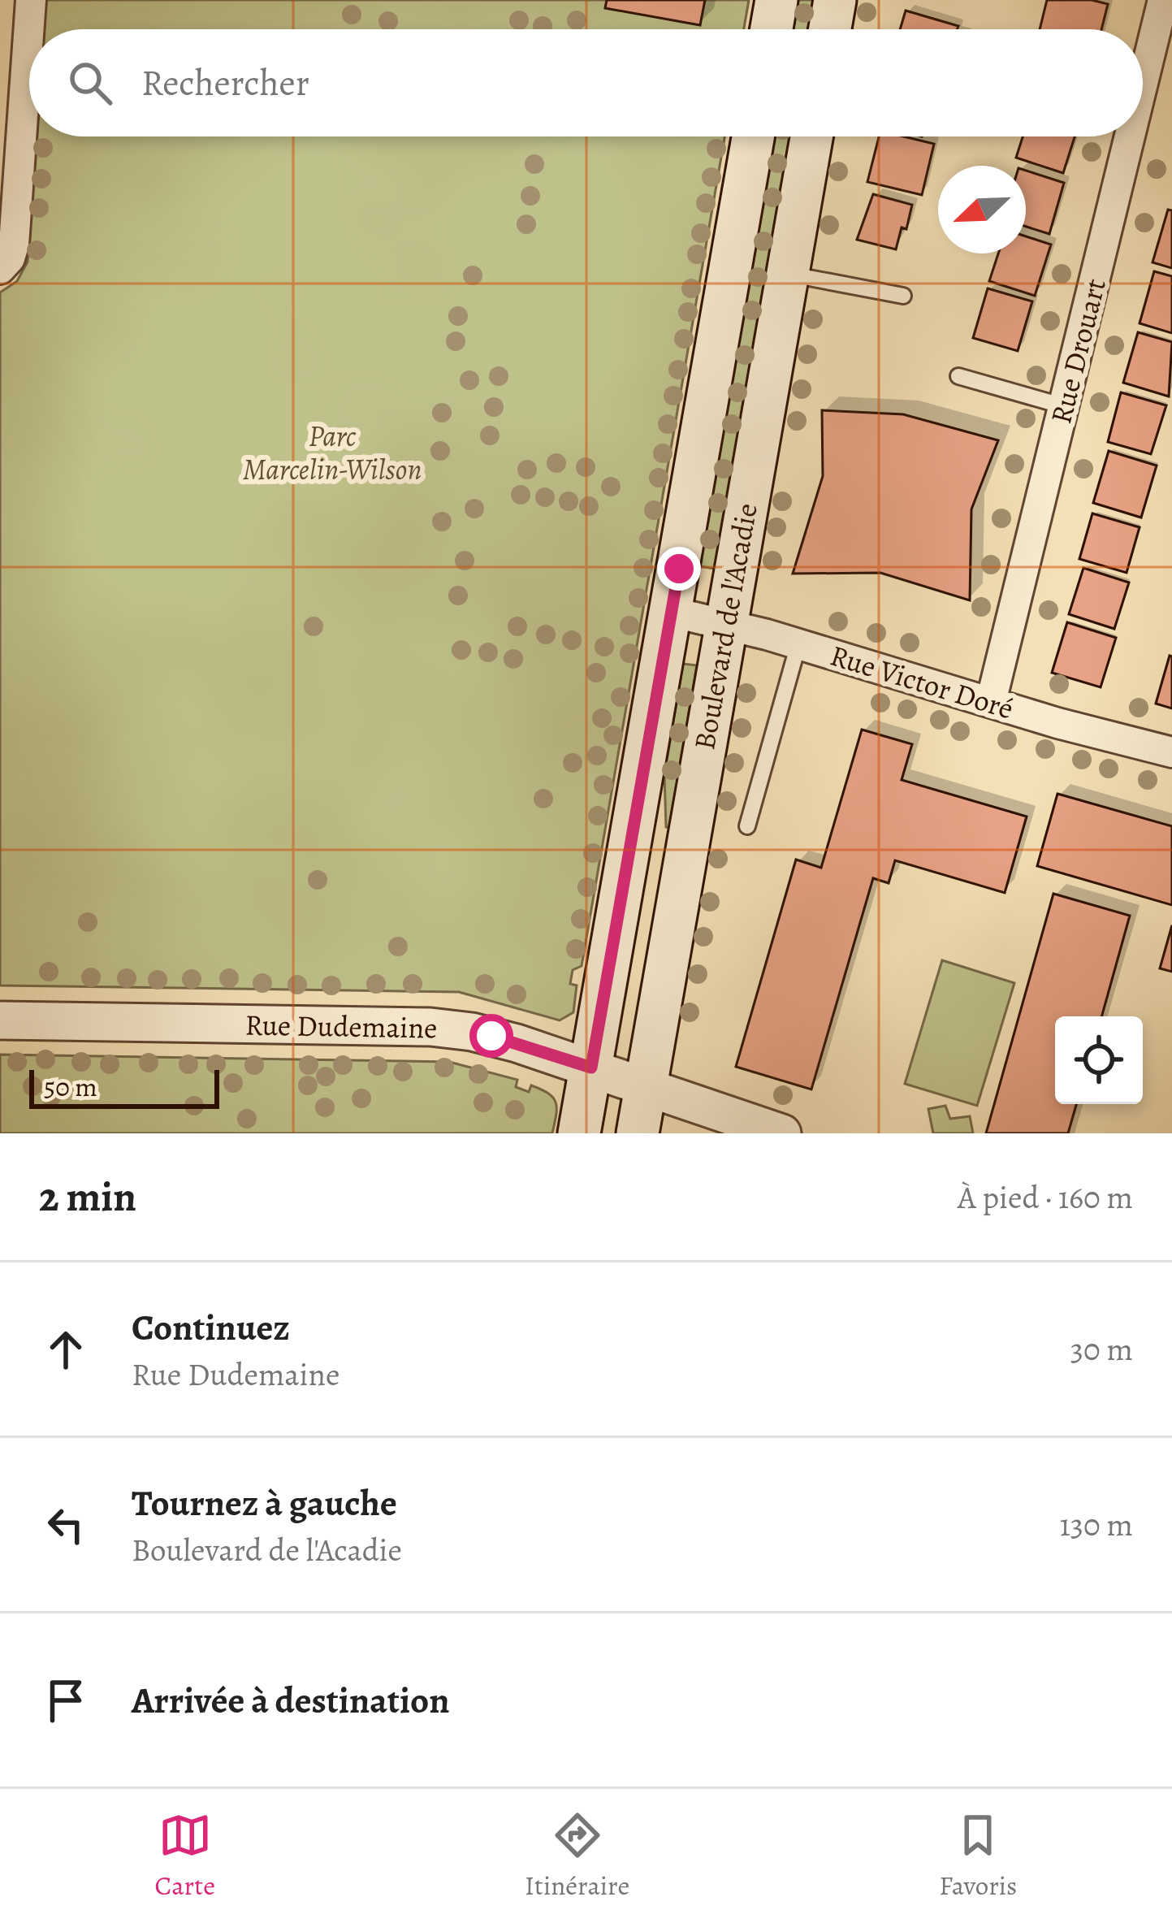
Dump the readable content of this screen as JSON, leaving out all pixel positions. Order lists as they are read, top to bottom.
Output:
{
  "streets": {
    "main road": ["Boulevard de l'Acadie"],
    "street": ["Rue Drouart", "Rue Victor Doré", "Rue Dudemaine"]
  },
  "crossings": [
    ["Rue Drouart", "Rue Victor Doré"],
    ["Boulevard de l'Acadie", "Rue Victor Doré"],
    ["Boulevard de l'Acadie", "Rue Dudemaine"]
  ],
  "parks": ["Parc Marcelin-Wilson"],
  "scale_bar": "50 m",
  "north": "bottom left",
  "page": {
    "search": "Rechercher",
    "scale": "50 m",
    "heading": ["2 min", "À pied · 160 m"],
    "list": [
      ["Continuez", "Rue Dudemaine", "30 m"],
      ["Tournez à gauche", "Boulevard de l'Acadie", "130 m"],
      "Arrivée à destination"
    ],
    "nav": ["Carte", "Itinéraire", "Favoris"]
  }
}
